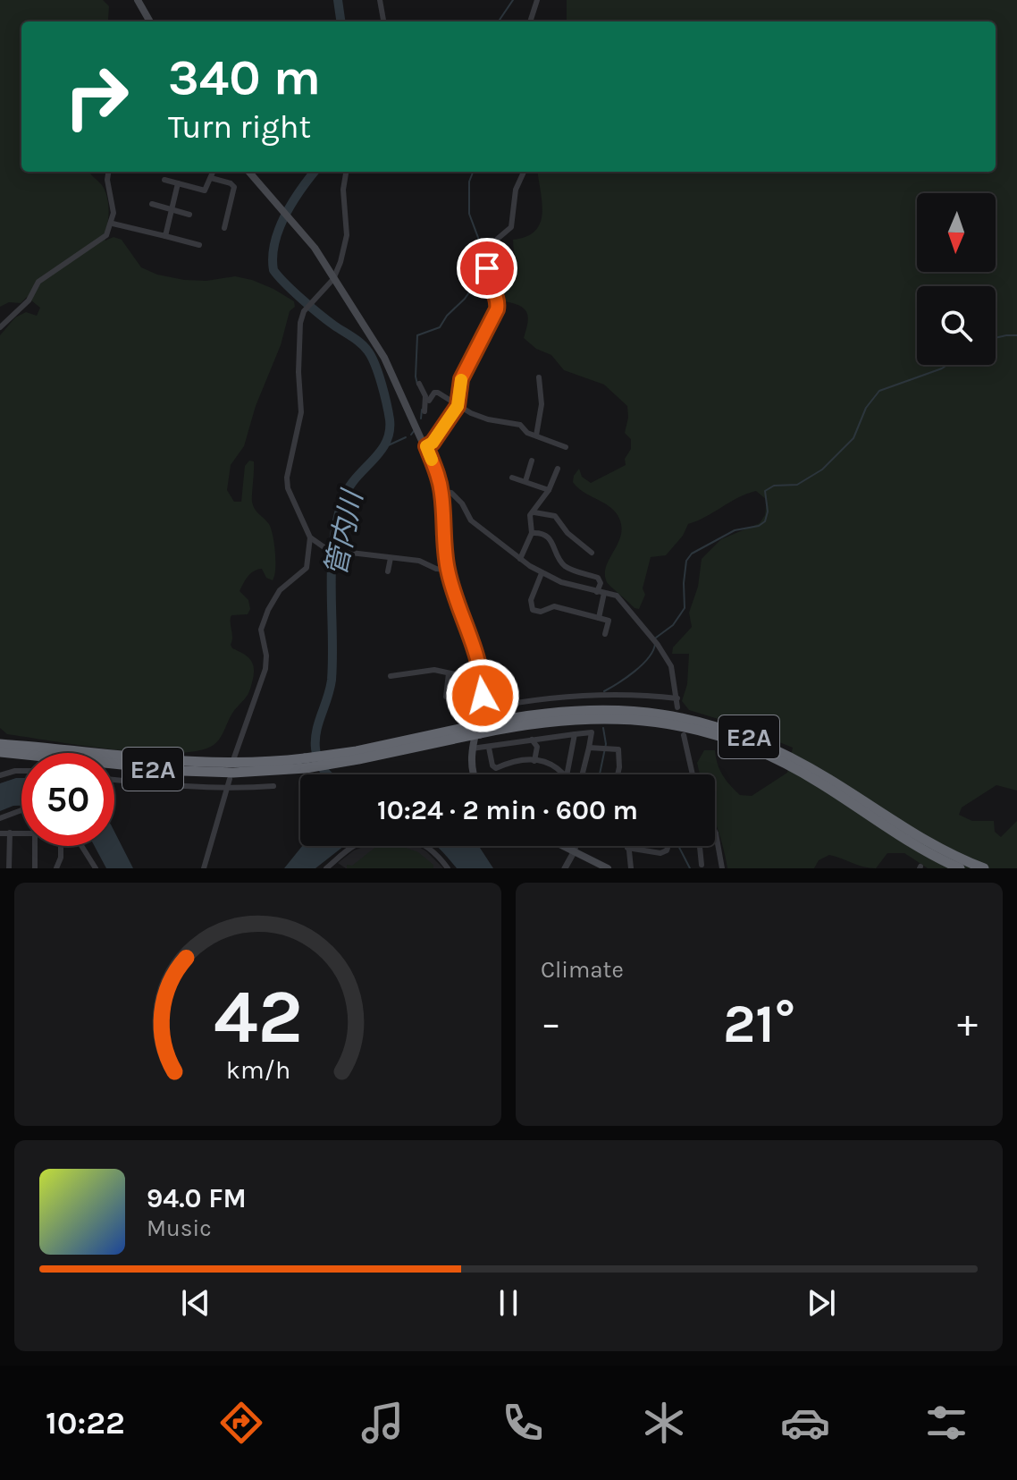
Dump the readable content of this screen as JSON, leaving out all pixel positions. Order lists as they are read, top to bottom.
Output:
{
  "streets": {
    "highway": ["E2A"]
  },
  "water": ["管内川"],
  "north": "bottom",
  "page": {
    "turn": ["340 m", "Turn right"],
    "limit": "50",
    "trip": "10:24 · 2 min · 600 m",
    "tile": "Climate",
    "heat": ["−", "21°", "+"],
    "song": ["94.0 FM", "Music"],
    "tabs": "10:22",
    "gauge": ["42", "km/h"]
  }
}
